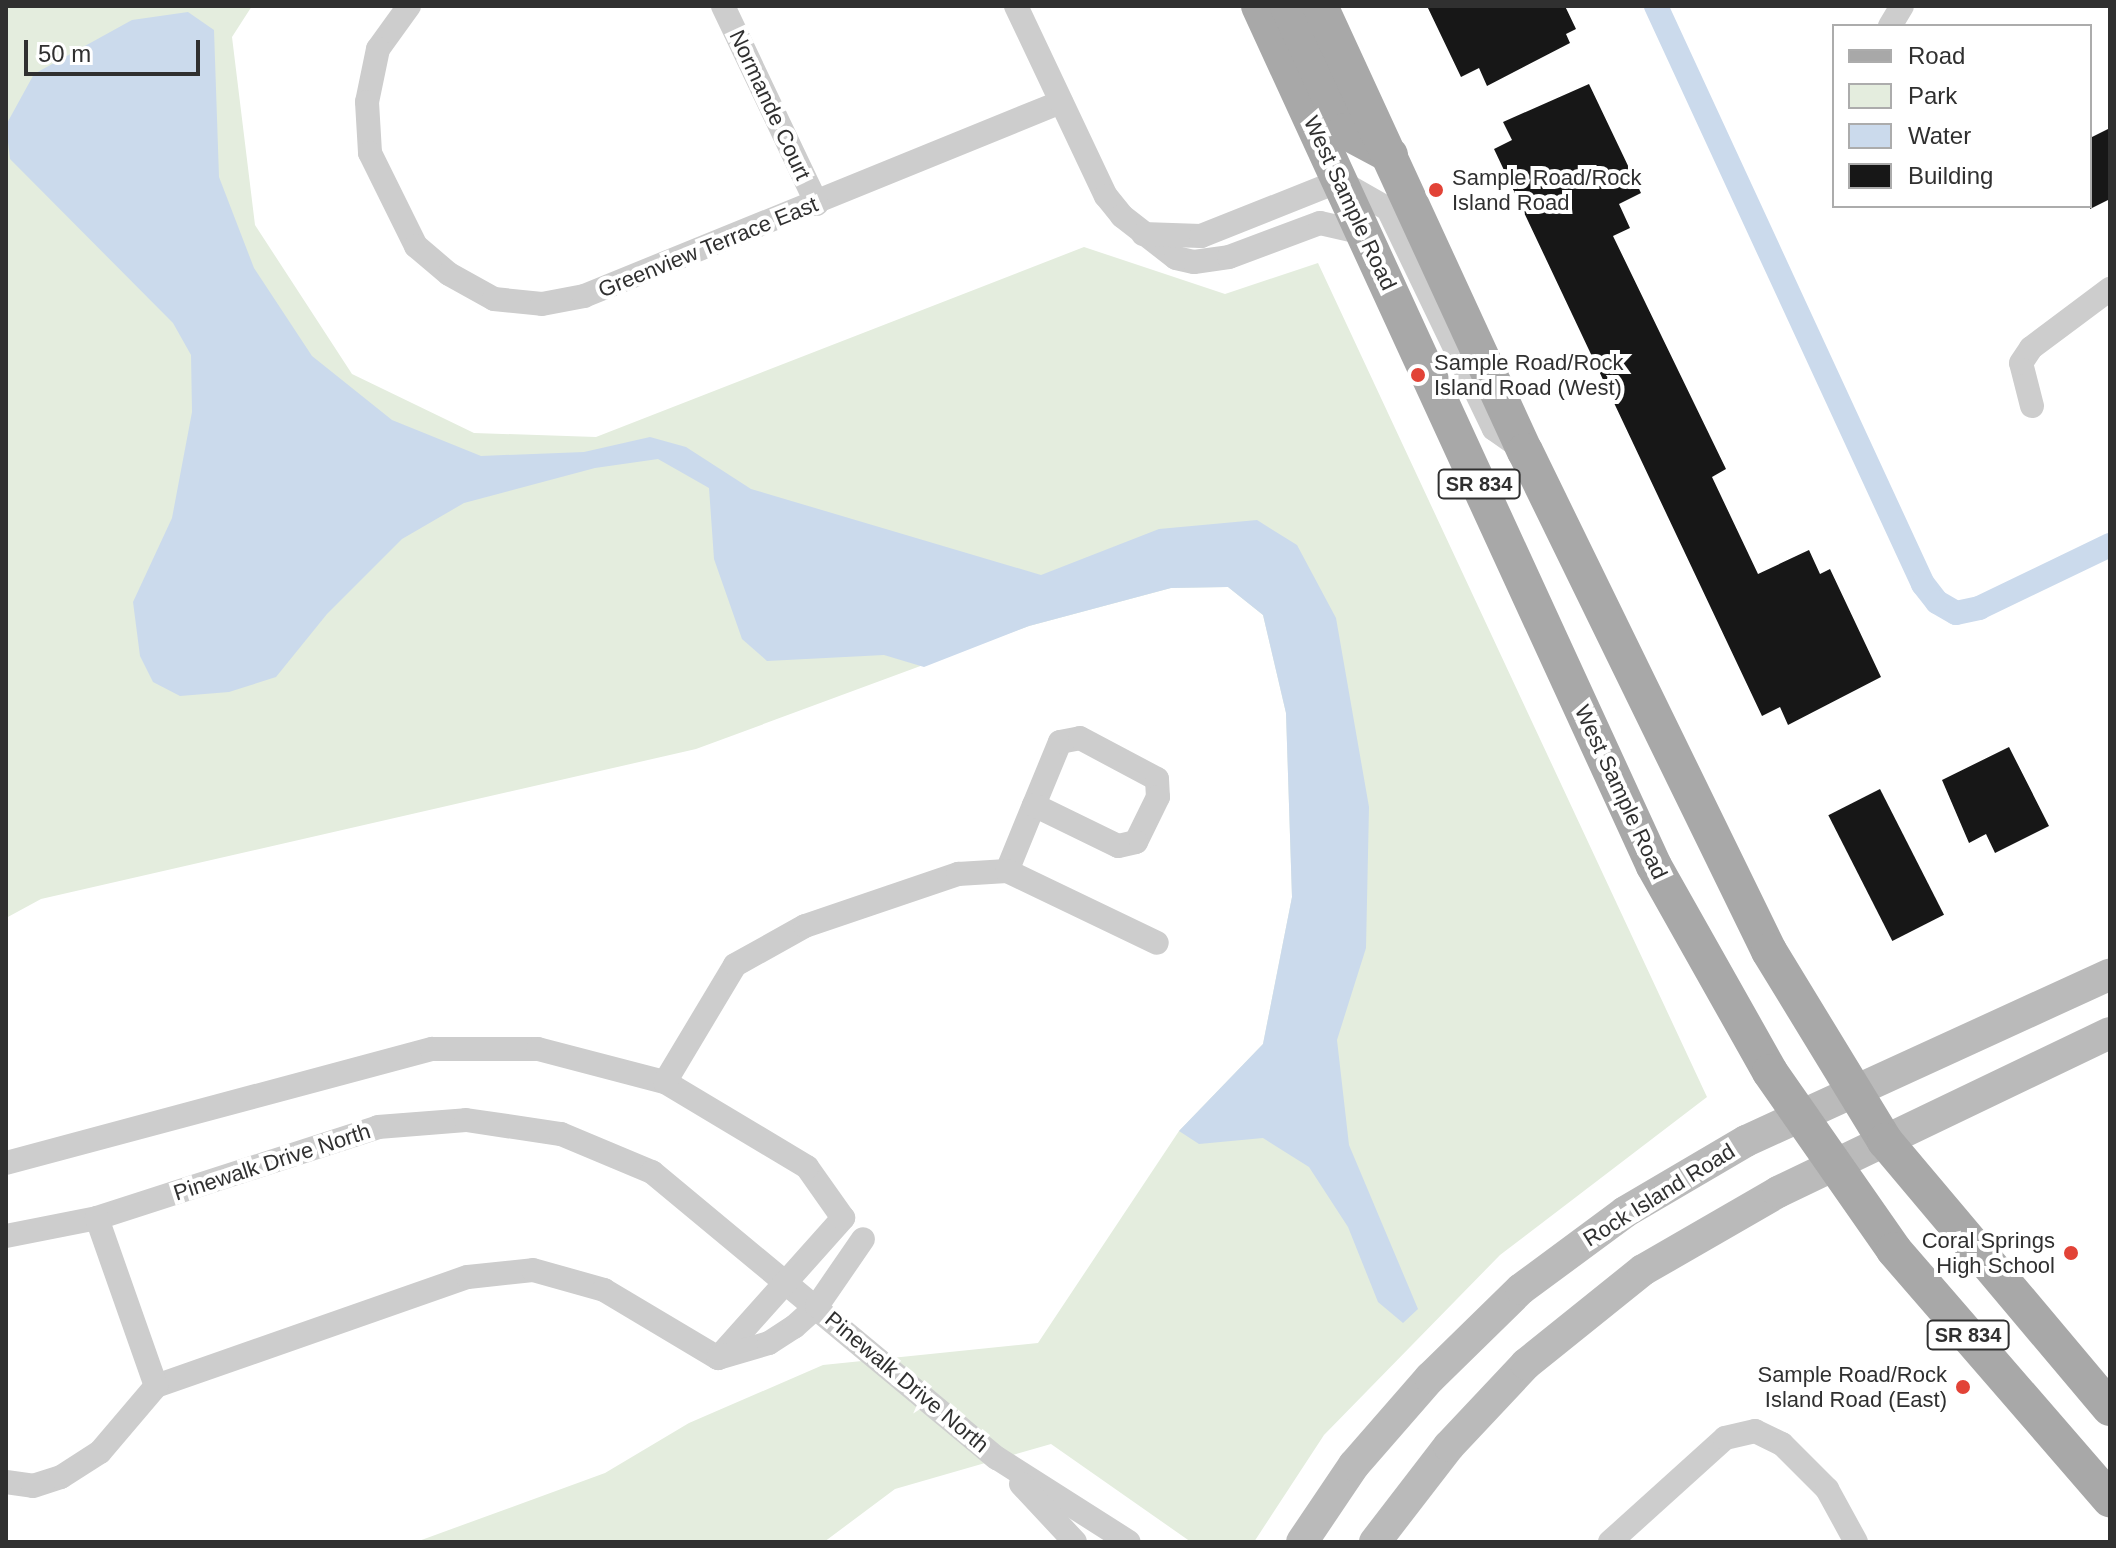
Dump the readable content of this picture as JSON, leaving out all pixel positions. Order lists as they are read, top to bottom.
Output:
{
  "streets": {
    "main road": ["West Sample Road", "SR 834", "Rock Island Road"],
    "street": ["Normande Court", "Greenview Terrace East", "Pinewalk Drive North"]
  },
  "crossings": [
    ["Normande Court", "Greenview Terrace East"],
    ["West Sample Road", "Rock Island Road"],
    ["SR 834", "Rock Island Road"]
  ],
  "places": [
    "Sample Road/Rock Island Road",
    "Sample Road/Rock Island Road (West)",
    "Coral Springs High School",
    "Sample Road/Rock Island Road (East)"
  ],
  "legend": [
    "Road",
    "Park",
    "Water",
    "Building"
  ],
  "scale_bar": "50 m"
}
